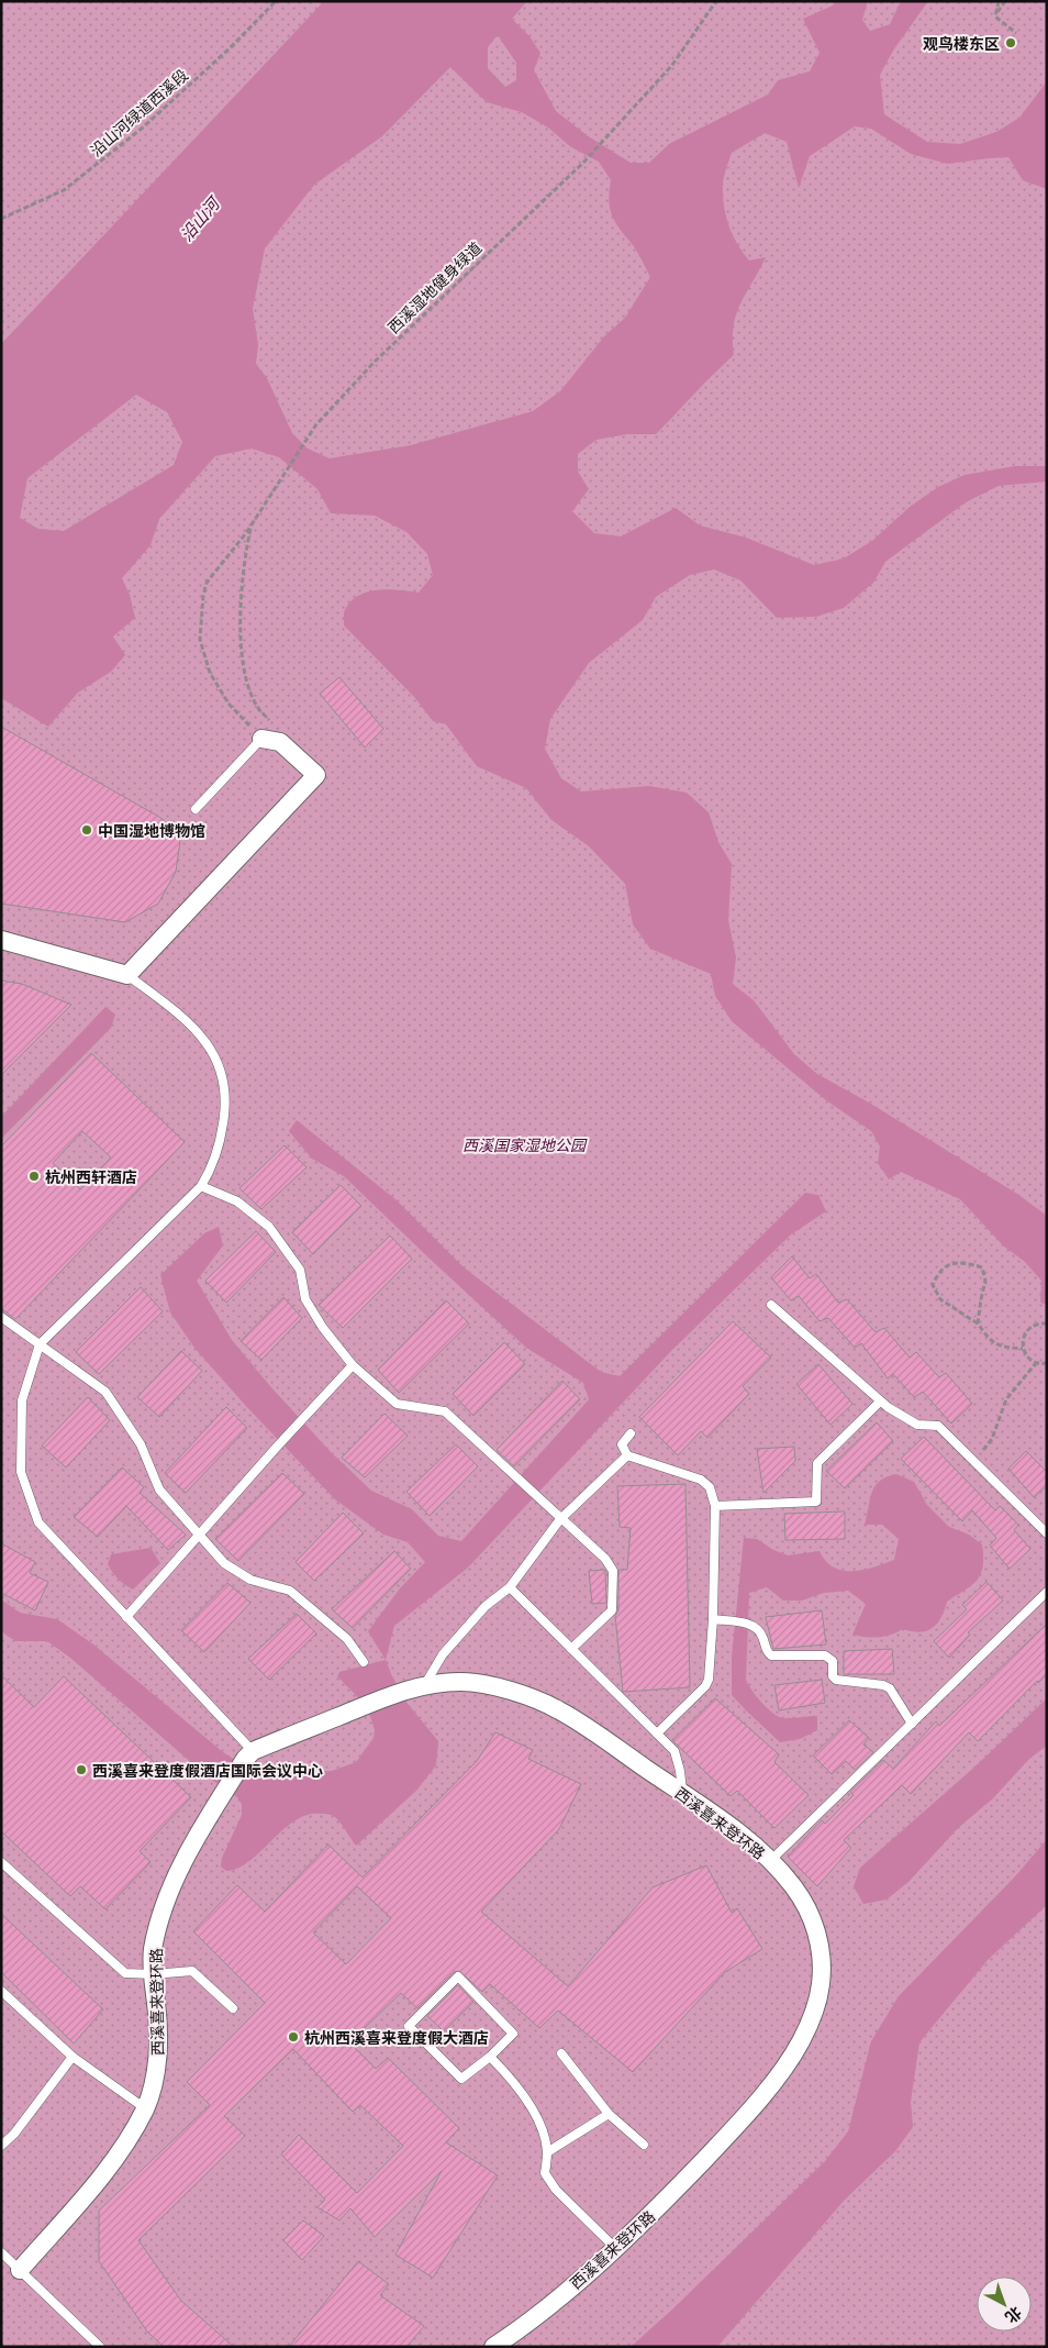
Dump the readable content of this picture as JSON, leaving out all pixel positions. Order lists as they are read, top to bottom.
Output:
{
  "streets": {
    "street": ["西溪喜来登环路"],
    "path": ["沿山河绿道西溪段", "西溪湿地健身绿道"]
  },
  "water": ["沿山河"],
  "parks": ["西溪国家湿地公园"],
  "places": [
    "观鸟楼东区",
    "中国湿地博物馆",
    "杭州西轩酒店",
    "西溪喜来登度假酒店国际会议中心",
    "杭州西溪喜来登度假大酒店"
  ],
  "north": "bottom right"
}
